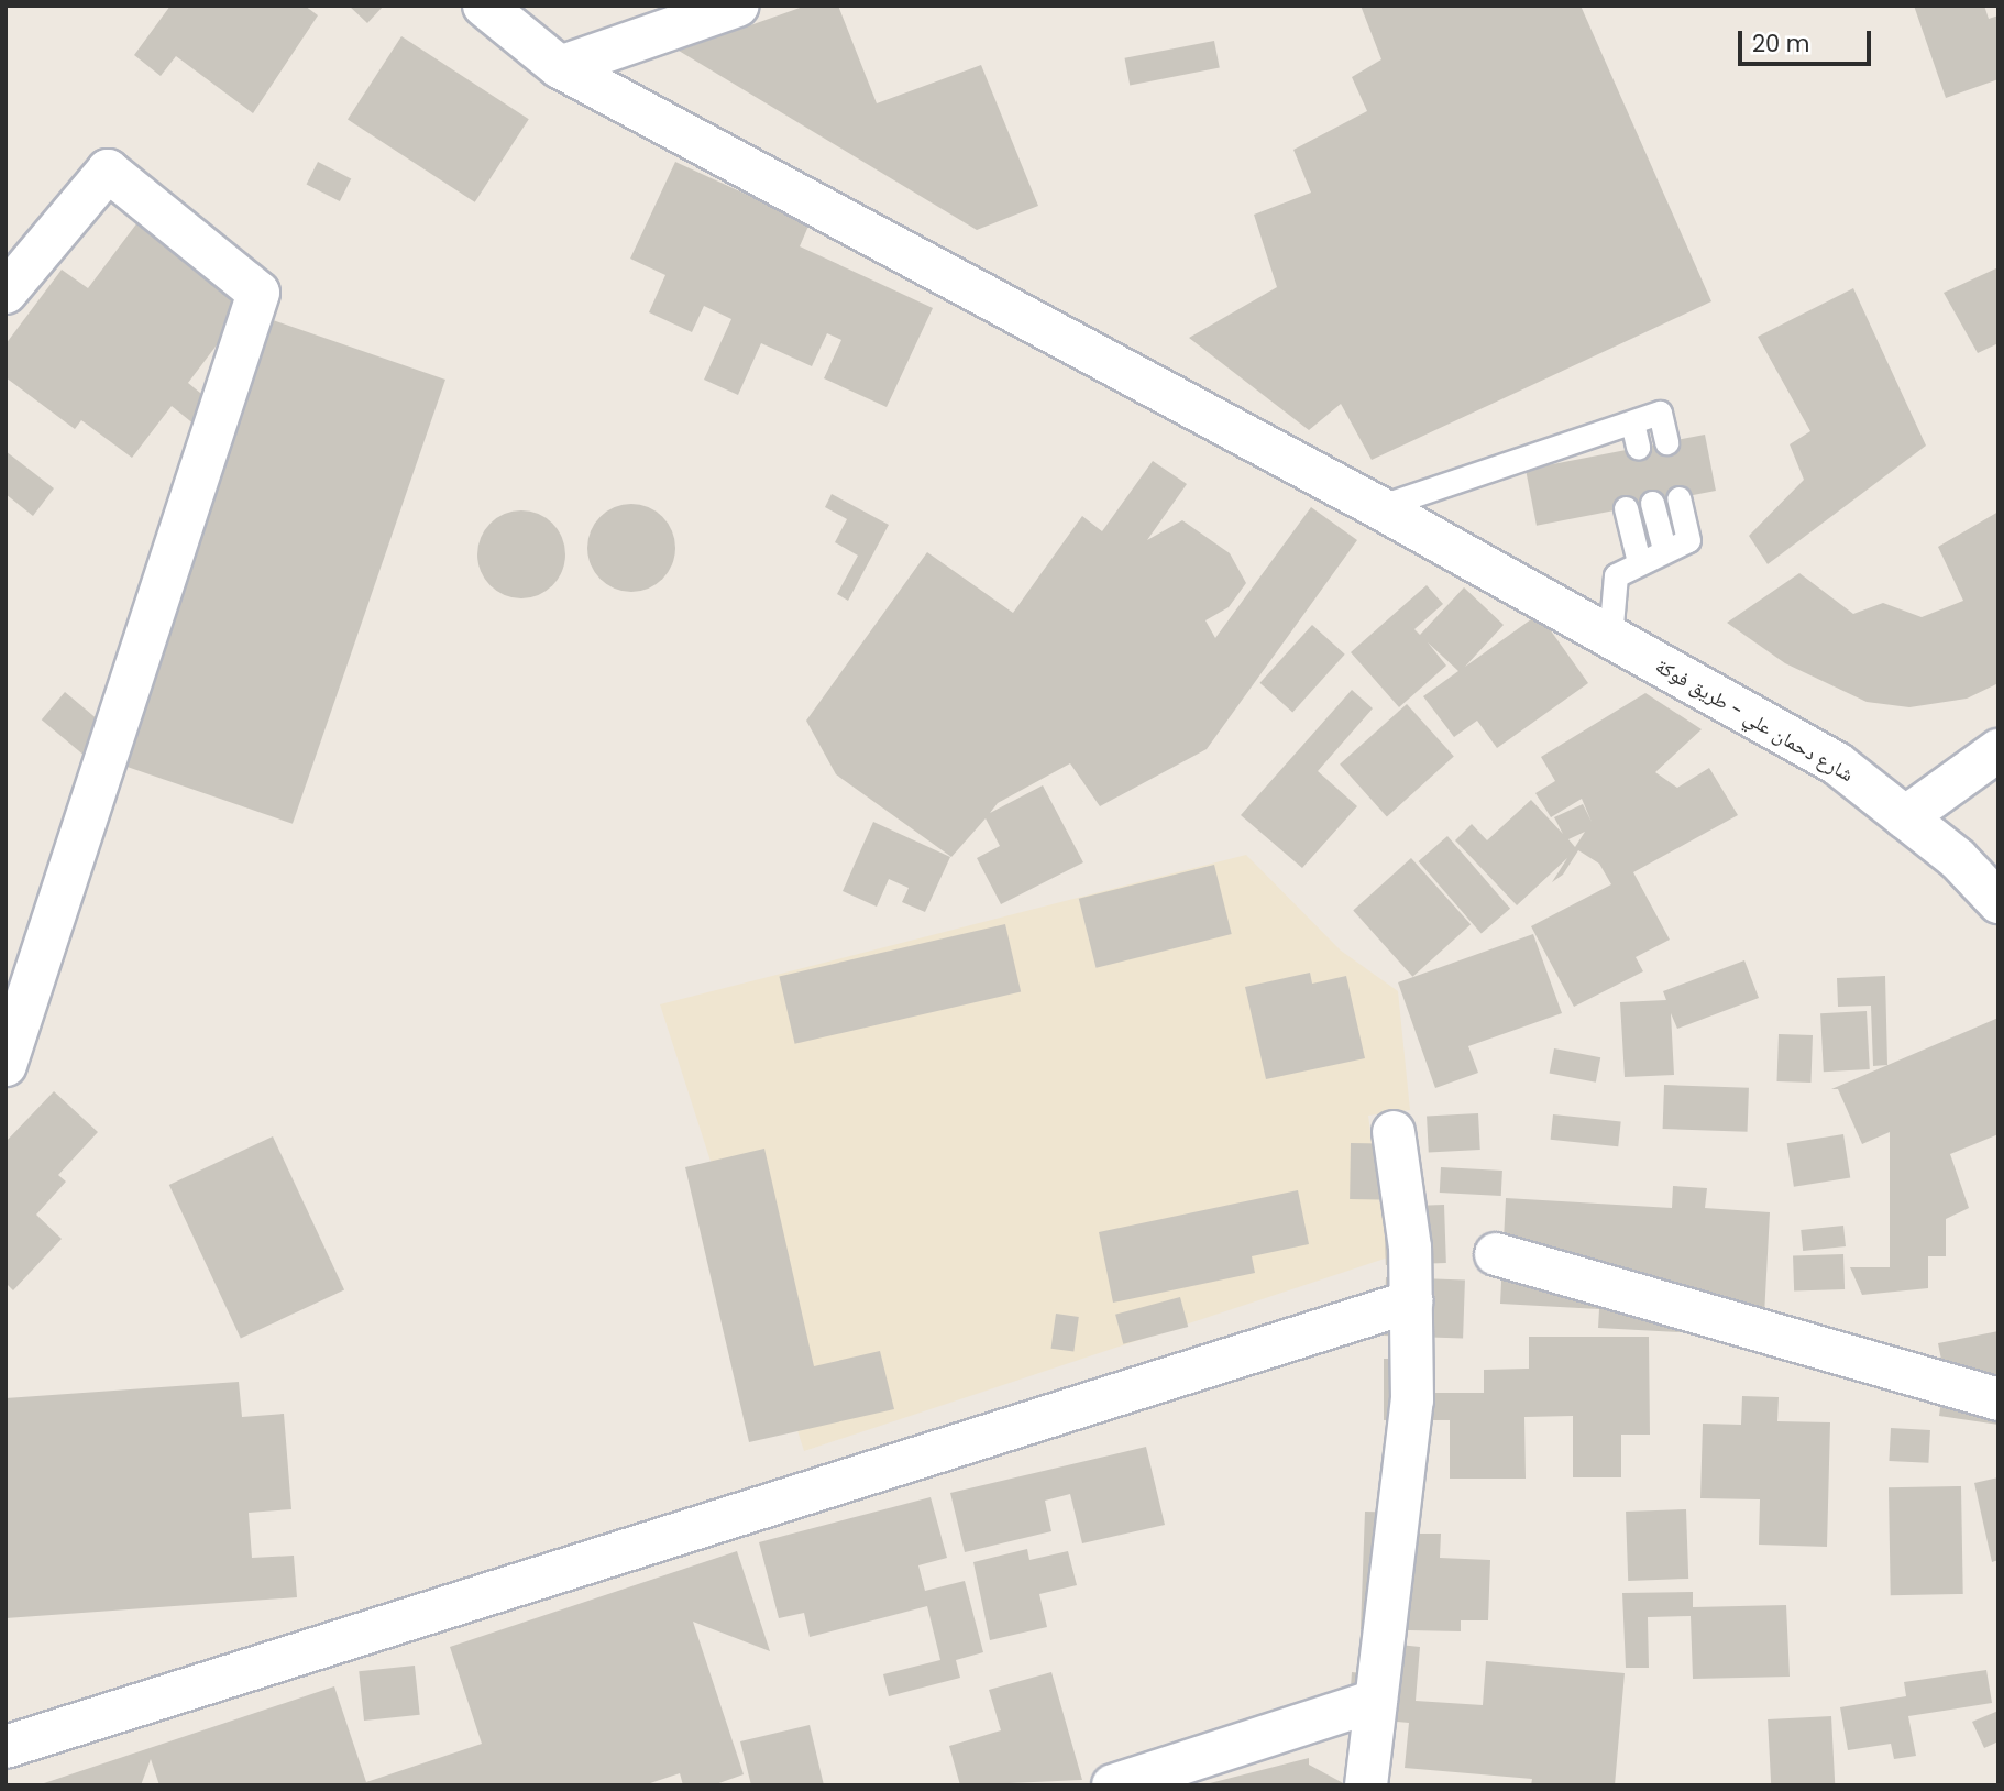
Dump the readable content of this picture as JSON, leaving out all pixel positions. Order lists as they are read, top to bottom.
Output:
{
  "streets": {
    "street": ["شارع دحمان علي - طريق فوكة"]
  },
  "scale_bar": "20 m"
}
